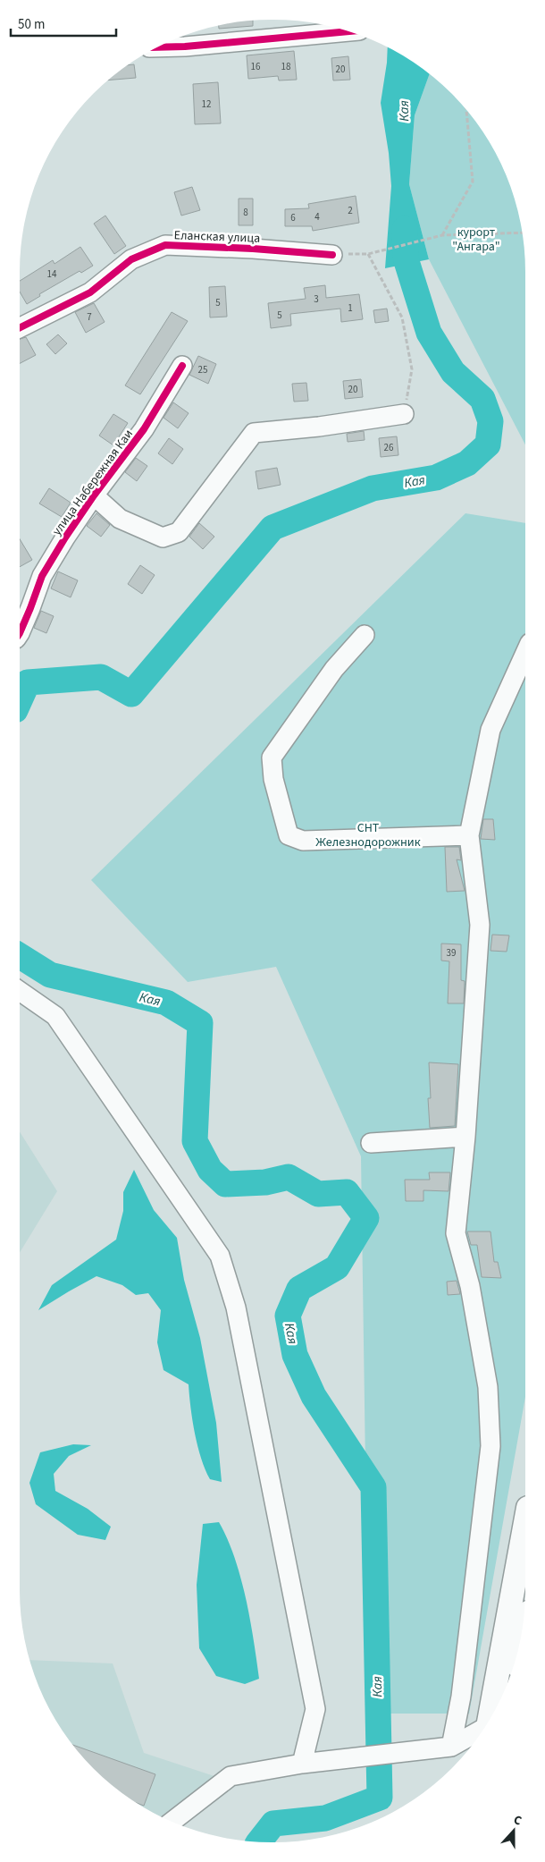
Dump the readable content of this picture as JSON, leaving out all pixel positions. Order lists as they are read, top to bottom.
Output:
{
  "streets": {
    "street": ["Еланская улица", "улица Набережная Каи"]
  },
  "water": ["Кая"],
  "parks": ["курорт \"Ангара\"", "СНТ Железнодорожник"],
  "house_numbers": [
    "16",
    "18",
    "20",
    "12",
    "2",
    "8",
    "4",
    "6",
    "14",
    "3",
    "5",
    "1",
    "5",
    "7",
    "25",
    "20",
    "26",
    "39"
  ],
  "scale_bar": "50 m",
  "north": "top"
}
